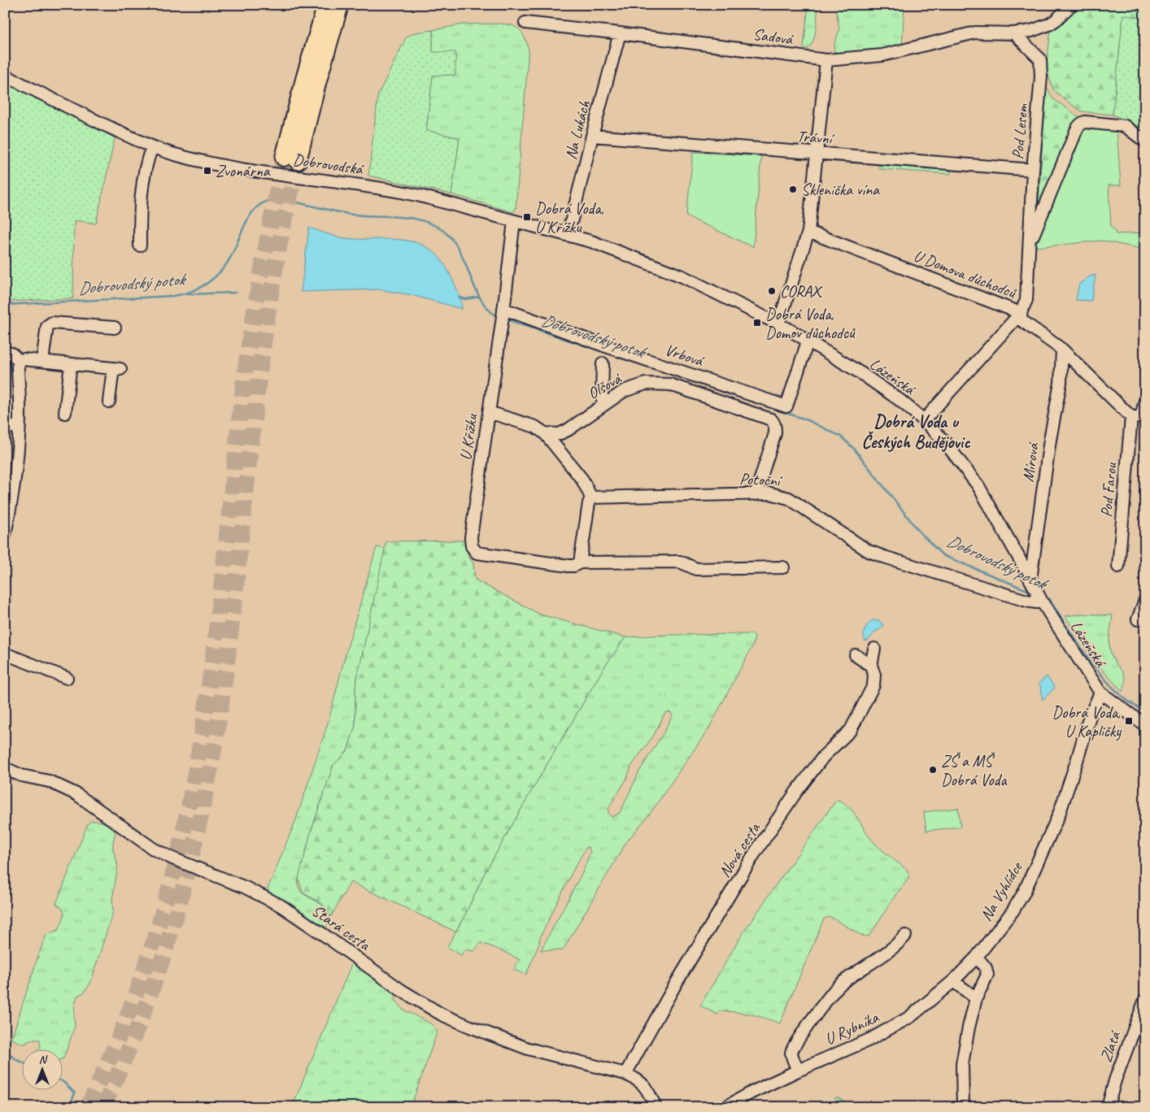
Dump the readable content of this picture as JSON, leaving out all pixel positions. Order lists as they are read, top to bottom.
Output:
{
  "streets": {
    "street": [
      "Sadová",
      "Na Lukách",
      "Pod Lesem",
      "Trávní",
      "Dobrovodská",
      "U Domova důchodců",
      "Vrbová",
      "Lázeňská",
      "Olšová",
      "U Křížku",
      "Mírová",
      "Potoční",
      "Pod Farou",
      "Nová cesta",
      "Na Vyhlídce",
      "Stará cesta",
      "U Rybníka",
      "Zlatá"
    ]
  },
  "crossings": [
    ["Sadová", "Na Lukách"],
    ["Sadová", "Pod Lesem"],
    ["Na Lukách", "Trávní"],
    ["Na Lukách", "Lázeňská"],
    ["Pod Lesem", "Trávní"],
    ["Pod Lesem", "U Domova důchodců"],
    ["Pod Lesem", "Lázeňská"],
    ["Dobrovodská", "Lázeňská"],
    ["Dobrovodská", "U Křížku"],
    ["U Domova důchodců", "Mírová"],
    ["U Domova důchodců", "Pod Farou"],
    ["Vrbová", "Lázeňská"],
    ["Vrbová", "U Křížku"],
    ["Lázeňská", "U Křížku"],
    ["Lázeňská", "Mírová"],
    ["Lázeňská", "Potoční"],
    ["Lázeňská", "Na Vyhlídce"],
    ["Olšová", "Potoční"],
    ["Nová cesta", "Stará cesta"],
    ["Na Vyhlídce", "U Rybníka"]
  ],
  "districts": ["Dobrá Voda u Českých Budějovic"],
  "water": ["Dobrovodský potok"],
  "places": {
    "transit": [
      "Zvonárna",
      "Dobrá Voda, U Křížku",
      "Dobrá Voda, Domov důchodců",
      "Dobrá Voda, U Kapličky"
    ],
    "other": ["Sklenička vína", "CORAX", "ZŠ a MŠ Dobrá Voda"]
  },
  "north": "top"
}
